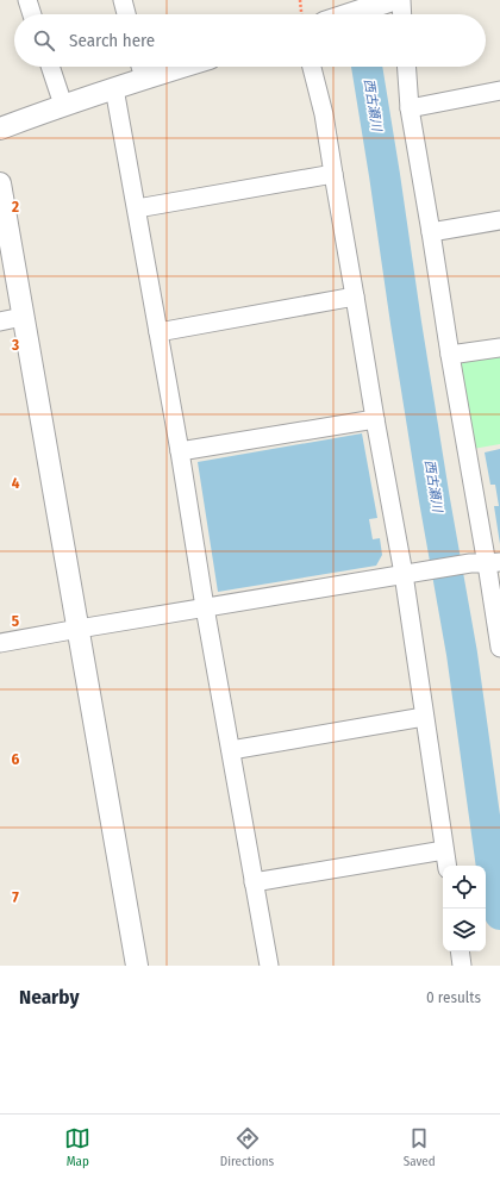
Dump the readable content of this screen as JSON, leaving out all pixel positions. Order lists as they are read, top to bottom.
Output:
{
  "water": ["西古瀬川"],
  "page": {
    "search": "Search here",
    "heading": ["Nearby", "0 results"],
    "nav": ["Map", "Directions", "Saved"]
  },
  "grid": {
    "rows": [
      "2",
      "3",
      "4",
      "5",
      "6",
      "7"
    ]
  }
}
